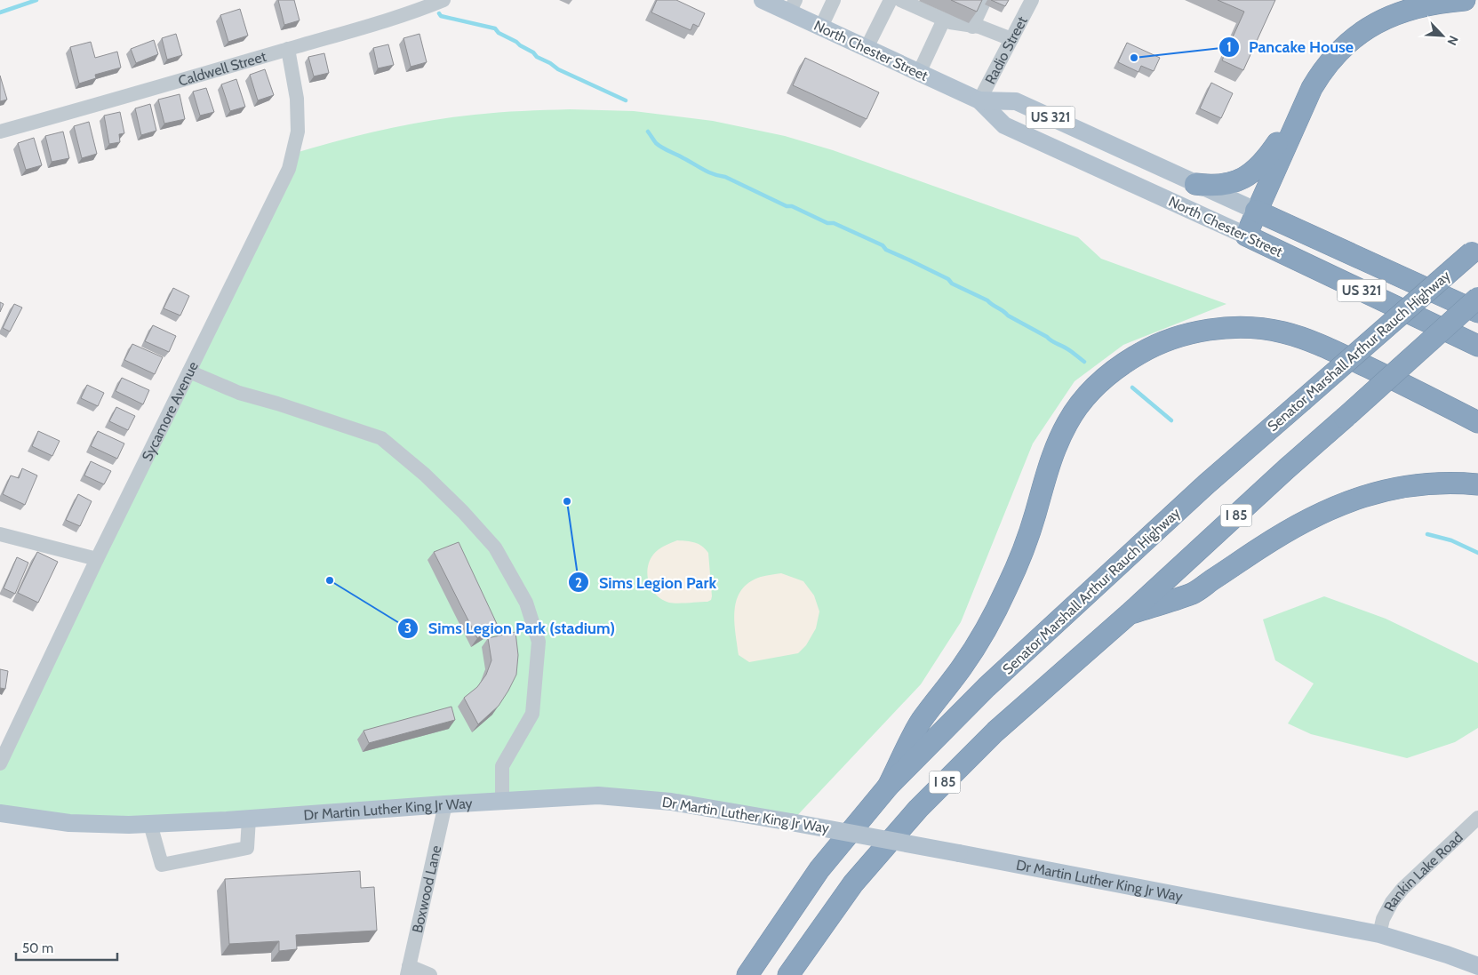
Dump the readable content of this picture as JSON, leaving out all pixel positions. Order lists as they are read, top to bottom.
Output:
{
  "streets": {
    "highway": [
      "North Chester Street",
      "US 321",
      "Senator Marshall Arthur Rauch Highway",
      "I 85"
    ],
    "main road": ["Dr Martin Luther King Jr Way"],
    "street": [
      "Radio Street",
      "Caldwell Street",
      "Sycamore Avenue",
      "Rankin Lake Road",
      "Boxwood Lane"
    ]
  },
  "crossings": [
    ["North Chester Street", "Radio Street"],
    ["Caldwell Street", "Sycamore Avenue"],
    ["Dr Martin Luther King Jr Way", "Rankin Lake Road"],
    ["Dr Martin Luther King Jr Way", "Boxwood Lane"]
  ],
  "places": ["Pancake House", "Sims Legion Park", "Sims Legion Park (stadium)"],
  "scale_bar": "50 m",
  "north": "bottom right"
}
